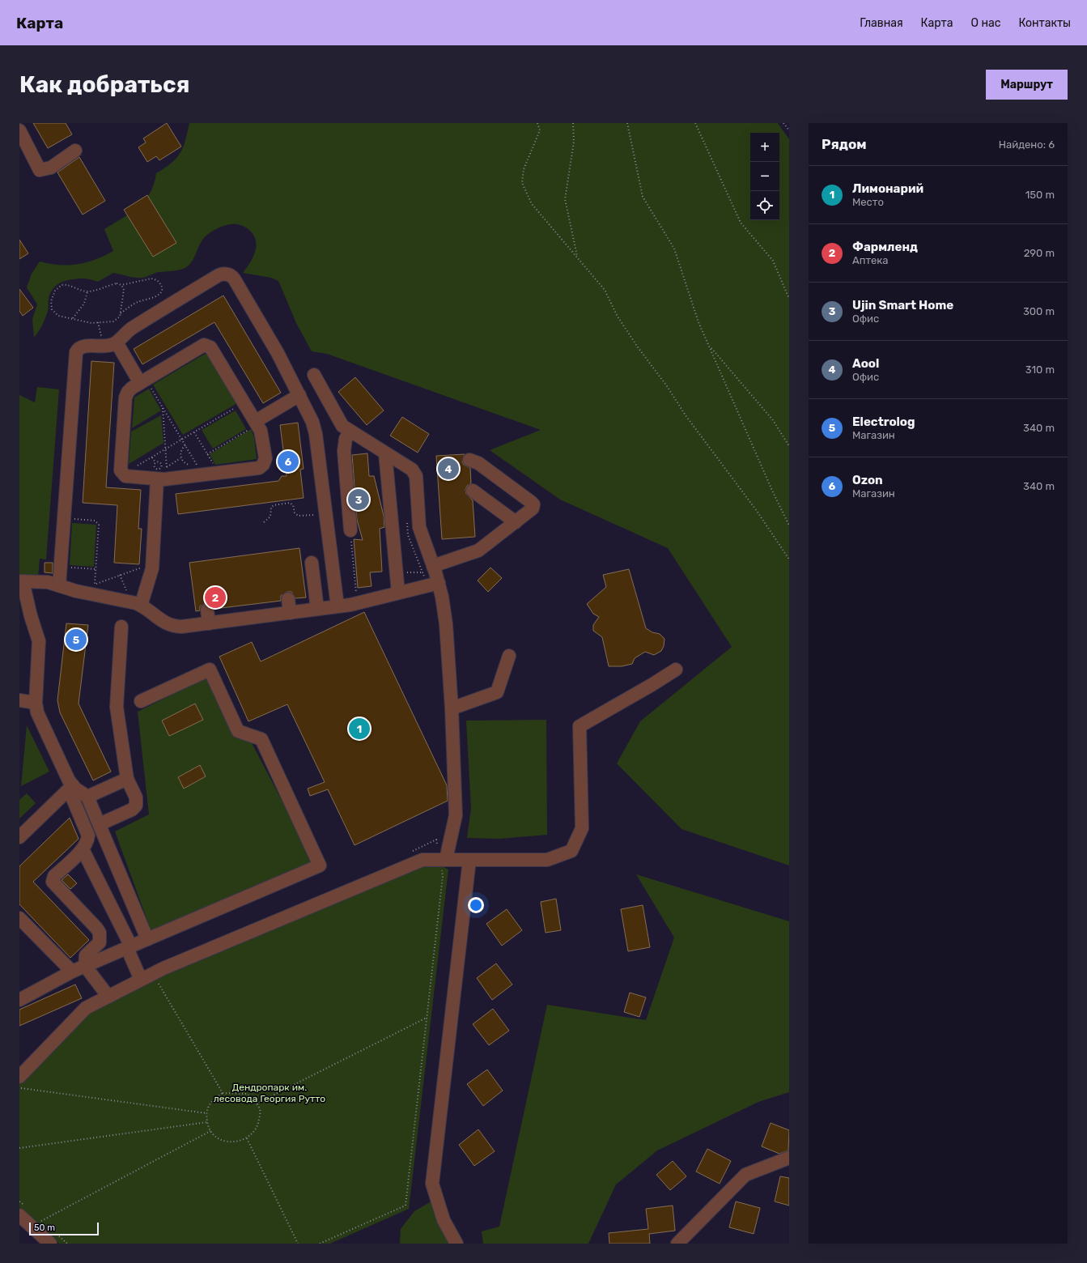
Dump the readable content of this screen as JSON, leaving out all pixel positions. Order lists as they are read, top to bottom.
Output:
{
  "parks": ["Дендропарк им. лесовода Георгия Рутто"],
  "scale_bar": "50 m",
  "page": {
    "header": "Карта",
    "nav": [
      "Главная",
      "Карта",
      "О нас",
      "Контакты"
    ],
    "buttons": "Маршрут",
    "title": "Как добраться",
    "heading": ["Рядом", "Найдено: 6"],
    "map_buttons": ["+", "−"],
    "list": [
      {
        "mark": "1",
        "name": "Лимонарий",
        "note": "Место",
        "value": "150 m"
      },
      {
        "mark": "2",
        "name": "Фармленд",
        "note": "Аптека",
        "value": "290 m"
      },
      {
        "mark": "3",
        "name": "Ujin Smart Home",
        "note": "Офис",
        "value": "300 m"
      },
      {
        "mark": "4",
        "name": "Aool",
        "note": "Офис",
        "value": "310 m"
      },
      {
        "mark": "5",
        "name": "Electrolog",
        "note": "Магазин",
        "value": "340 m"
      },
      {
        "mark": "6",
        "name": "Ozon",
        "note": "Магазин",
        "value": "340 m"
      }
    ],
    "pins": [
      "6",
      "4",
      "3",
      "2",
      "5",
      "1"
    ],
    "scale": "50 m"
  }
}
